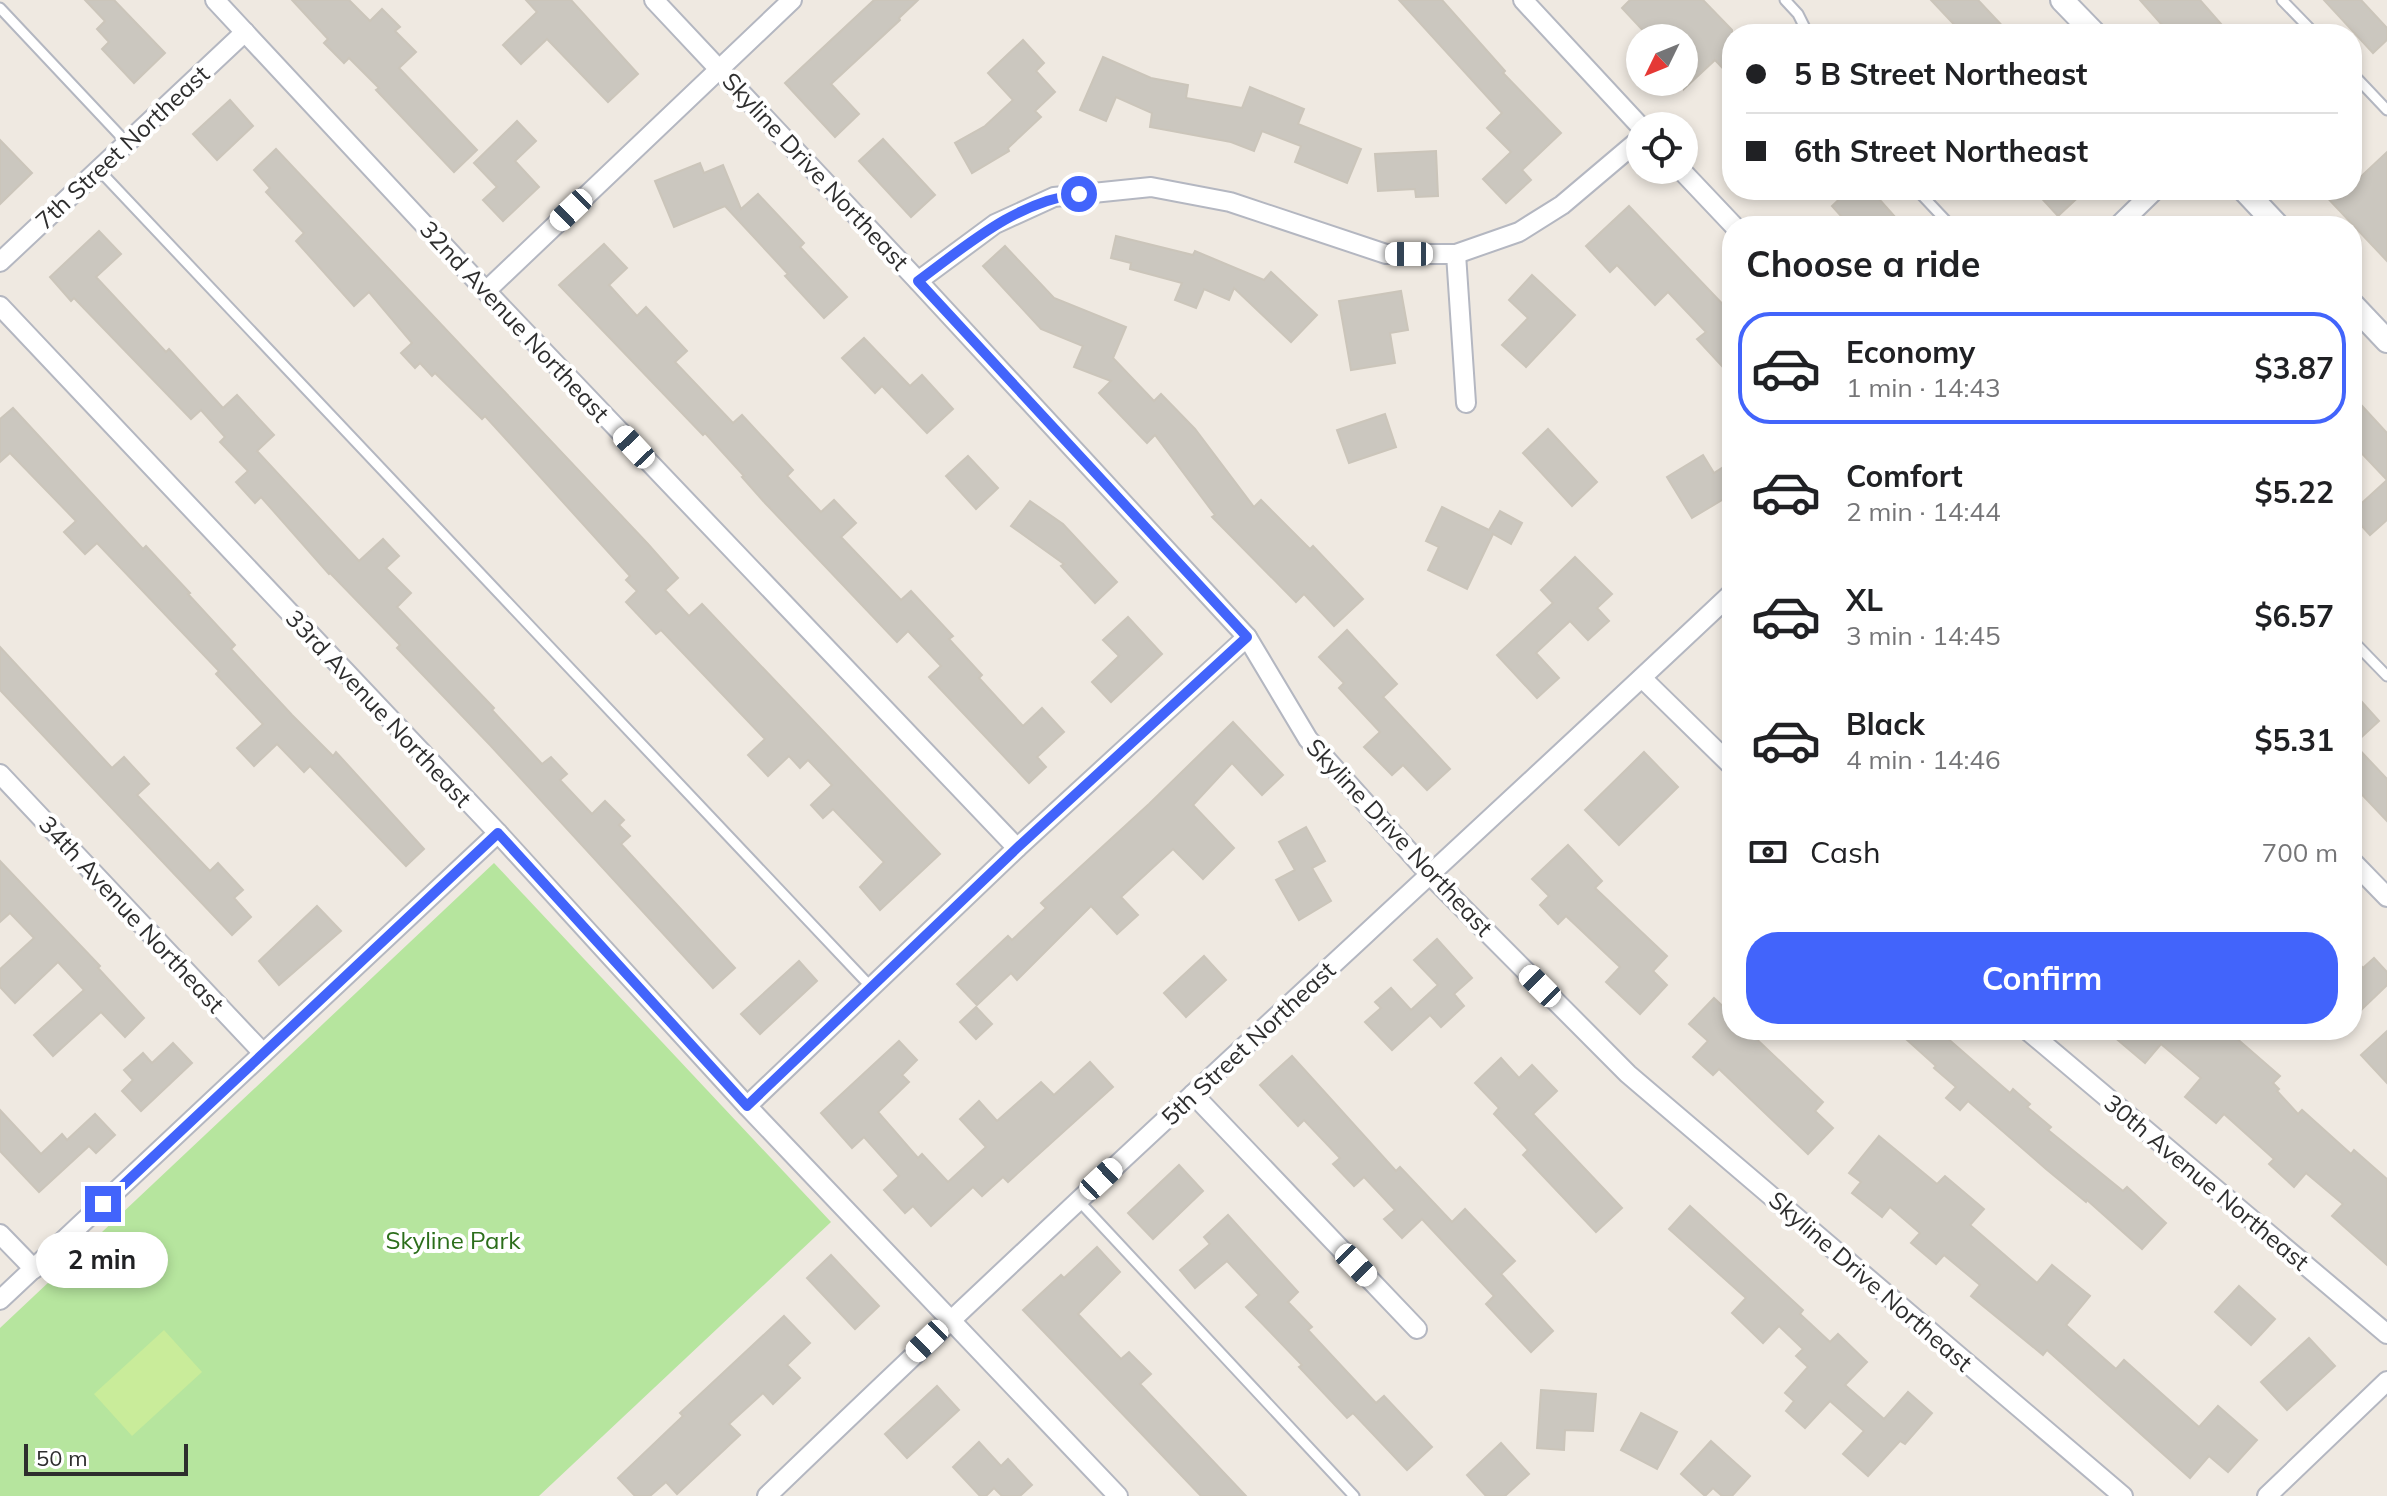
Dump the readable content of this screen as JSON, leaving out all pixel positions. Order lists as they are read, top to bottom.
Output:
{
  "streets": {
    "street": [
      "7th Street Northeast",
      "Skyline Drive Northeast",
      "32nd Avenue Northeast",
      "33rd Avenue Northeast",
      "34th Avenue Northeast",
      "5th Street Northeast",
      "30th Avenue Northeast"
    ]
  },
  "crossings": [
    ["7th Street Northeast", "32nd Avenue Northeast"],
    ["Skyline Drive Northeast", "5th Street Northeast"],
    ["33rd Avenue Northeast", "5th Street Northeast"]
  ],
  "parks": ["Skyline Park"],
  "scale_bar": "50 m",
  "north": "bottom left",
  "page": {
    "banner": ["5 B Street Northeast", "6th Street Northeast"],
    "heading": "Choose a ride",
    "list": [
      {
        "name": "Economy",
        "note": "1 min · 14:43",
        "value": "$3.87"
      },
      {
        "name": "Comfort",
        "note": "2 min · 14:44",
        "value": "$5.22"
      },
      {
        "name": "XL",
        "note": "3 min · 14:45",
        "value": "$6.57"
      },
      {
        "name": "Black",
        "note": "4 min · 14:46",
        "value": "$5.31"
      }
    ],
    "pay": ["Cash", "700 m"],
    "buttons": "Confirm",
    "bubble": "2 min",
    "scale": "50 m"
  }
}
